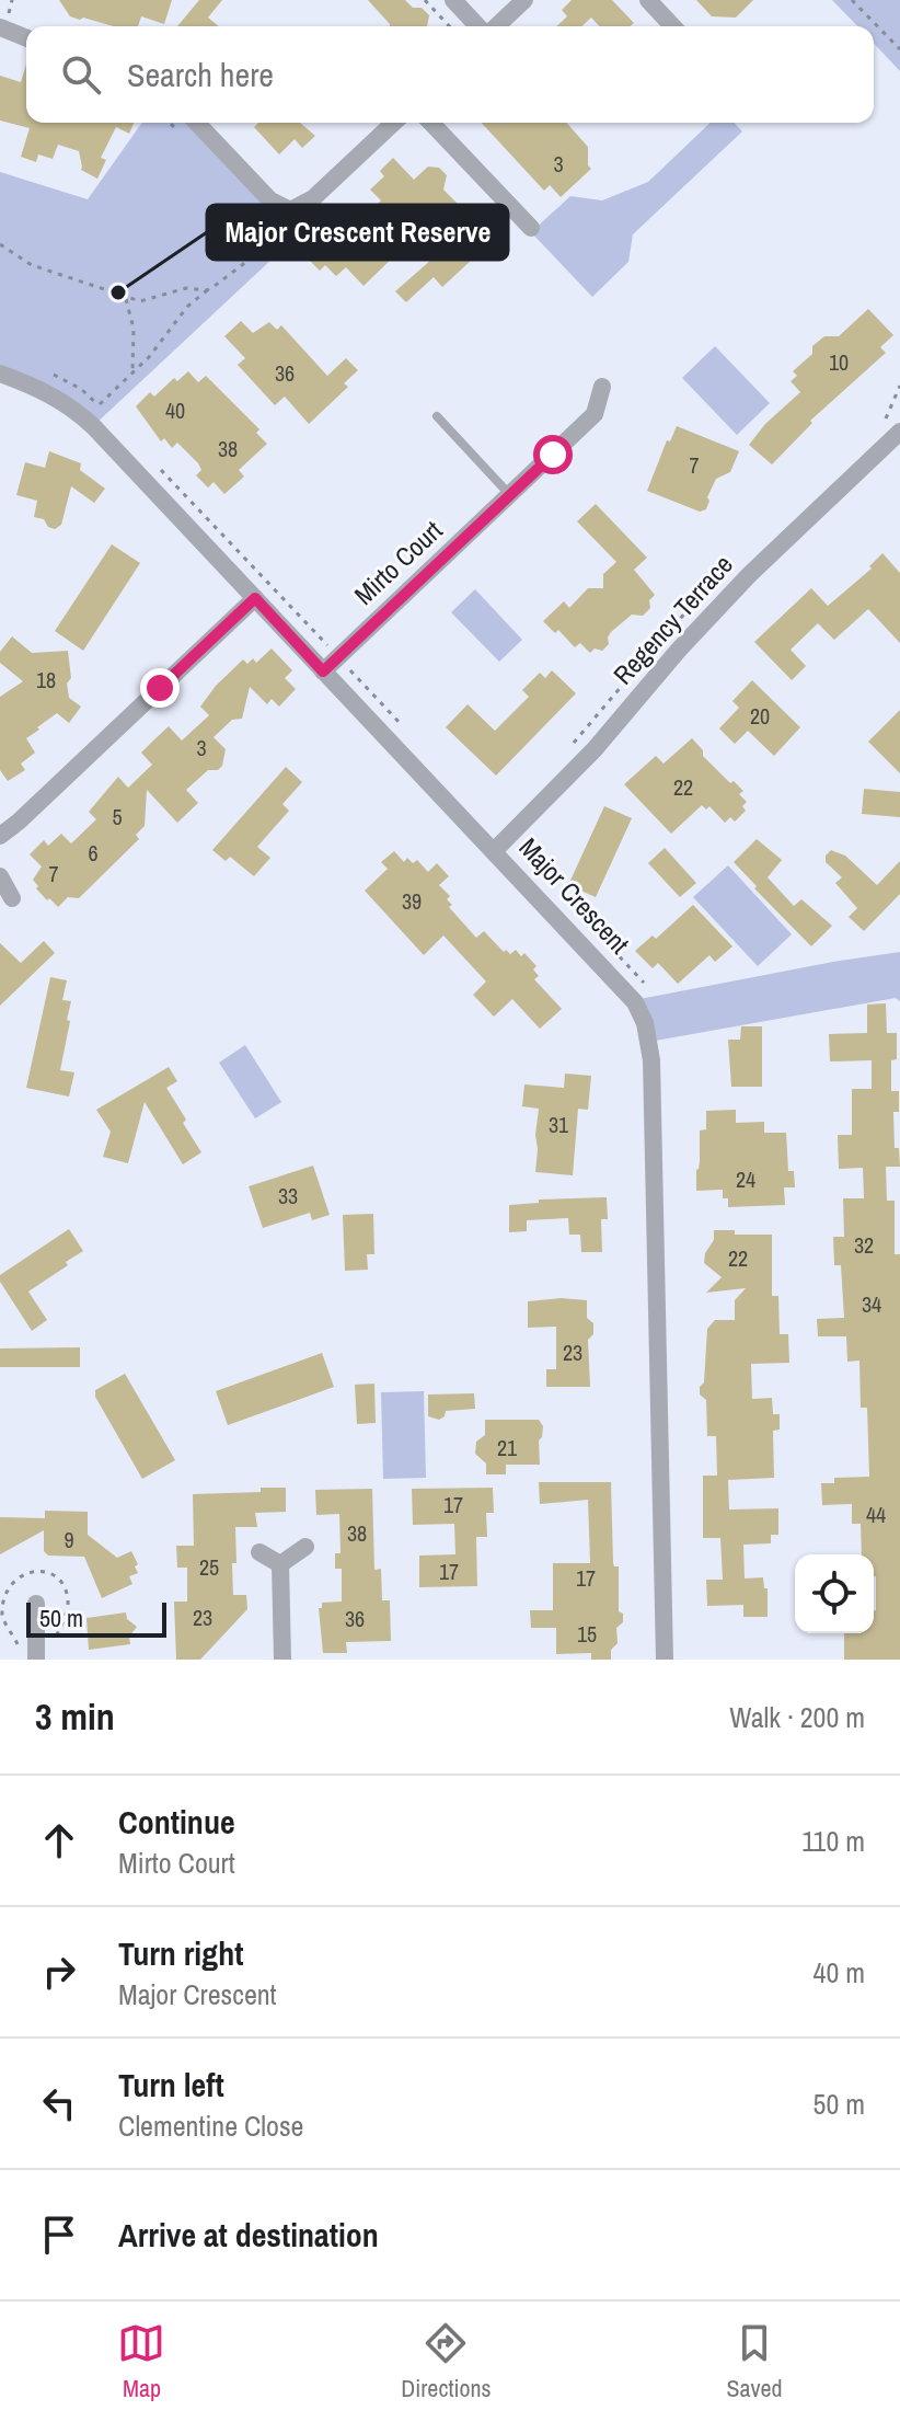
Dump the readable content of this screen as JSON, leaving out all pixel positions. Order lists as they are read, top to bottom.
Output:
{
  "streets": {
    "street": ["Mirto Court", "Regency Terrace", "Major Crescent"]
  },
  "crossings": [
    ["Mirto Court", "Major Crescent"],
    ["Regency Terrace", "Major Crescent"]
  ],
  "places": ["Major Crescent Reserve"],
  "house_numbers": [
    "3",
    "10",
    "36",
    "40",
    "38",
    "7",
    "18",
    "20",
    "3",
    "22",
    "5",
    "6",
    "7",
    "39",
    "31",
    "24",
    "33",
    "32",
    "22",
    "34",
    "23",
    "21",
    "17",
    "44",
    "38",
    "9",
    "25",
    "17",
    "17",
    "23",
    "36",
    "15"
  ],
  "scale_bar": "50 m",
  "page": {
    "search": "Search here",
    "scale": "50 m",
    "heading": ["3 min", "Walk · 200 m"],
    "list": [
      ["Continue", "Mirto Court", "110 m"],
      ["Turn right", "Major Crescent", "40 m"],
      ["Turn left", "Clementine Close", "50 m"],
      "Arrive at destination"
    ],
    "nav": ["Map", "Directions", "Saved"]
  }
}
